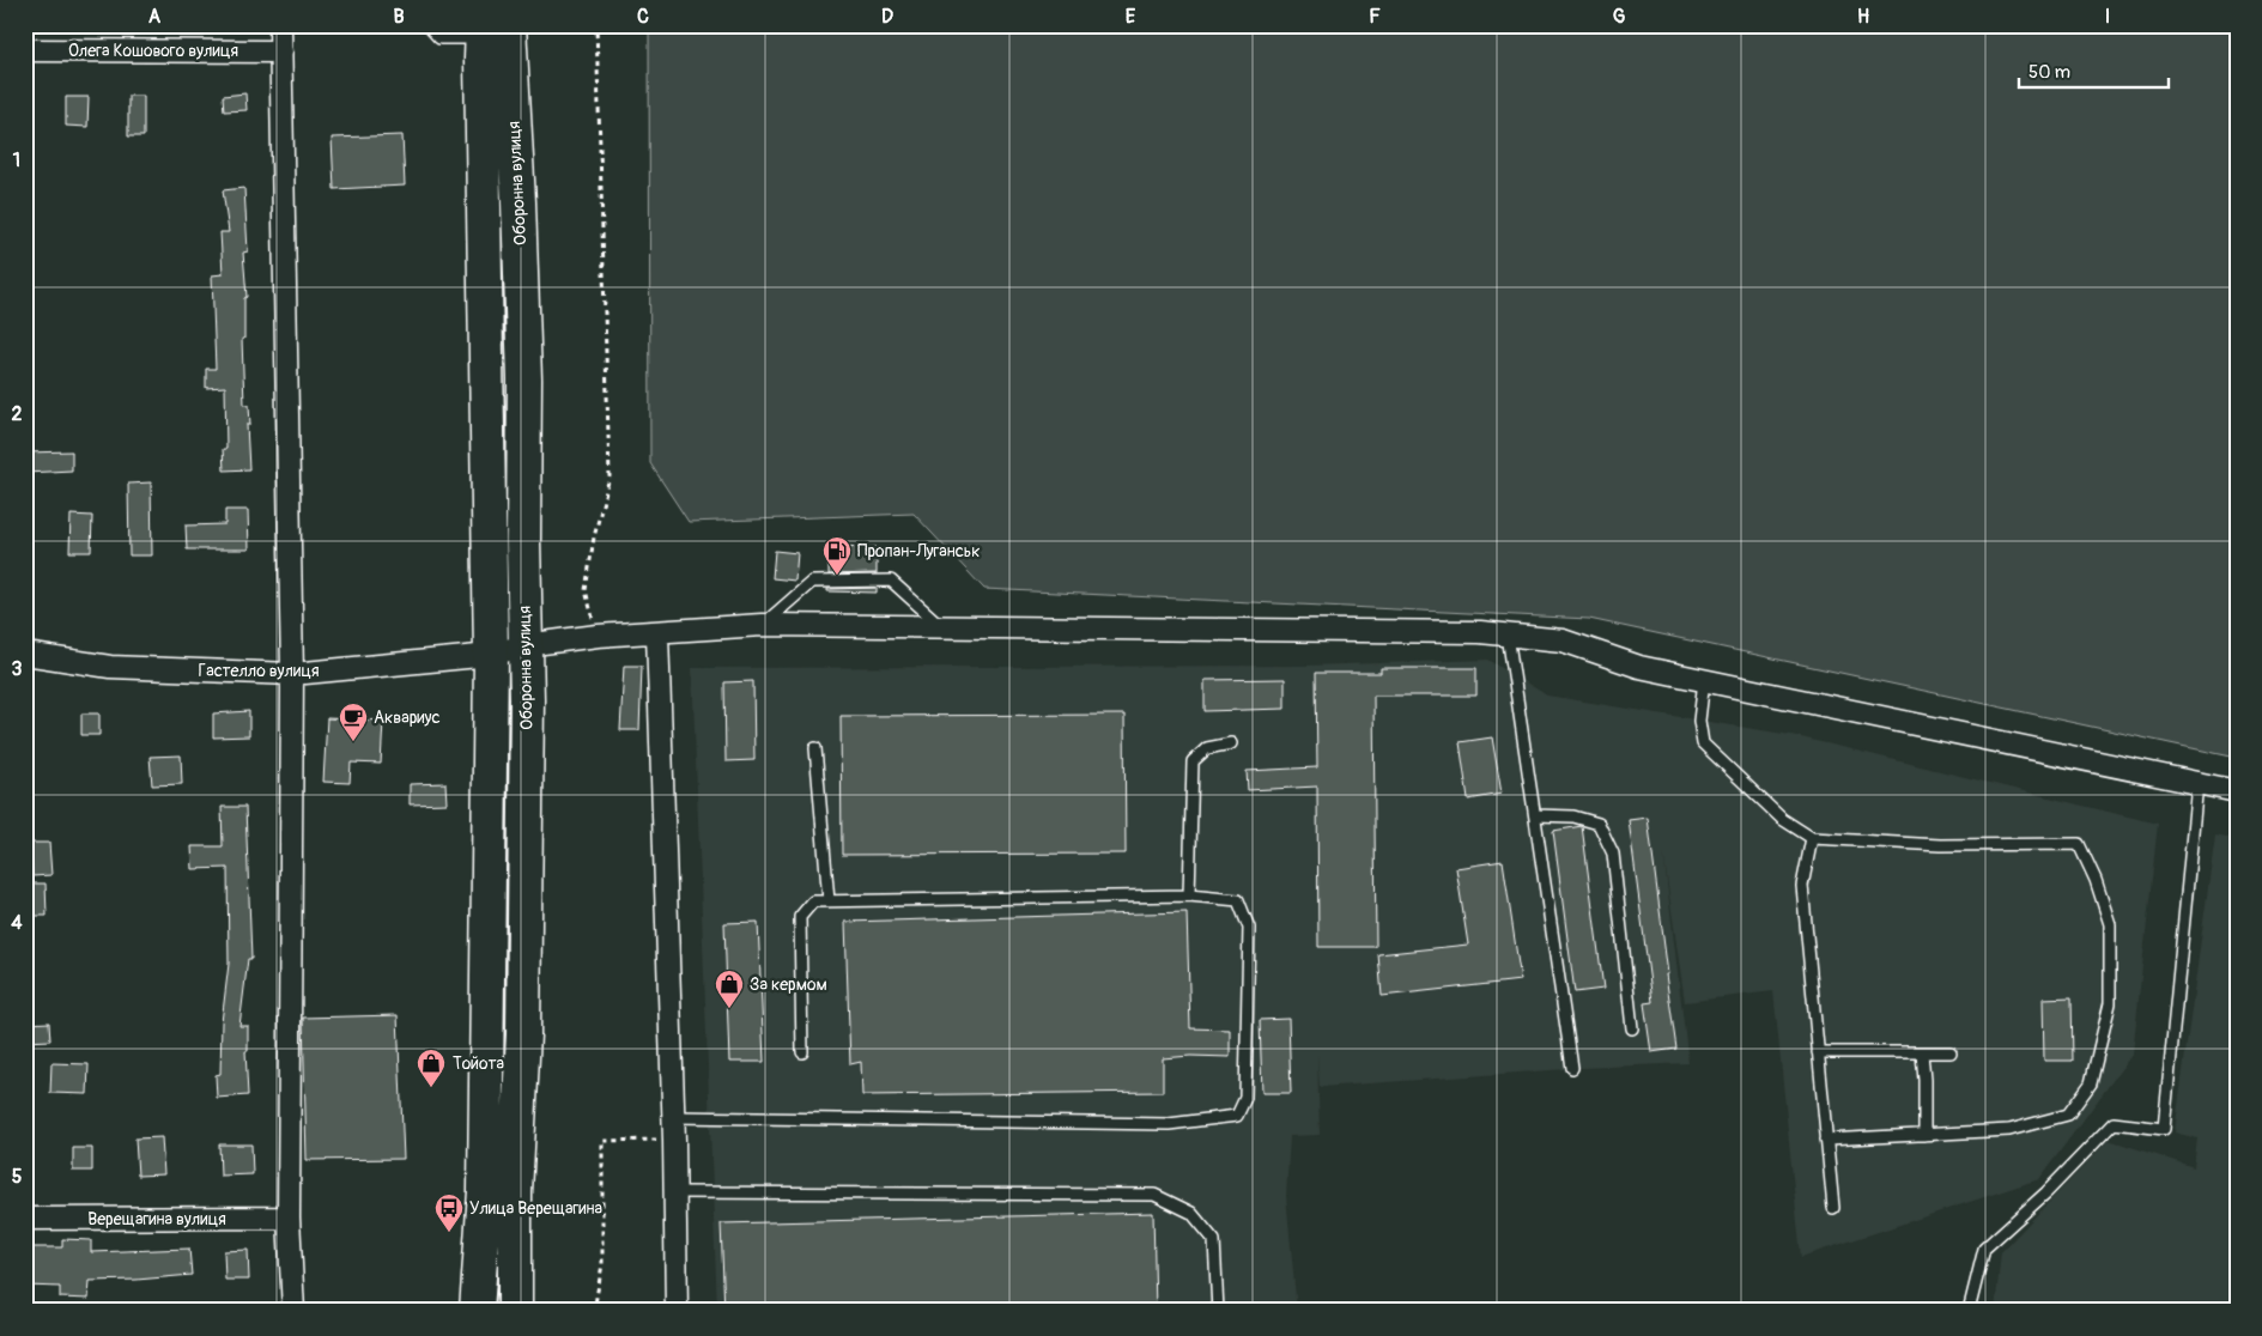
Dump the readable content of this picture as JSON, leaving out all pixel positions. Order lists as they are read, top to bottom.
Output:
{
  "streets": {
    "main road": ["Оборонна вулиця"],
    "street": ["Олега Кошового вулиця", "Гастелло вулиця", "Верещагина вулиця"]
  },
  "crossings": [
    ["Оборонна вулиця", "Гастелло вулиця"]
  ],
  "places": {
    "fuel station": ["Пропан-Луганськ"],
    "cafe": ["Аквариус"],
    "shop": ["За кермом", "Тойота"],
    "bus stop": ["Улица Верещагина"]
  },
  "scale_bar": "50 m",
  "grid": {
    "columns": [
      "A",
      "B",
      "C",
      "D",
      "E",
      "F",
      "G",
      "H",
      "I"
    ],
    "rows": [
      "1",
      "2",
      "3",
      "4",
      "5"
    ]
  }
}
